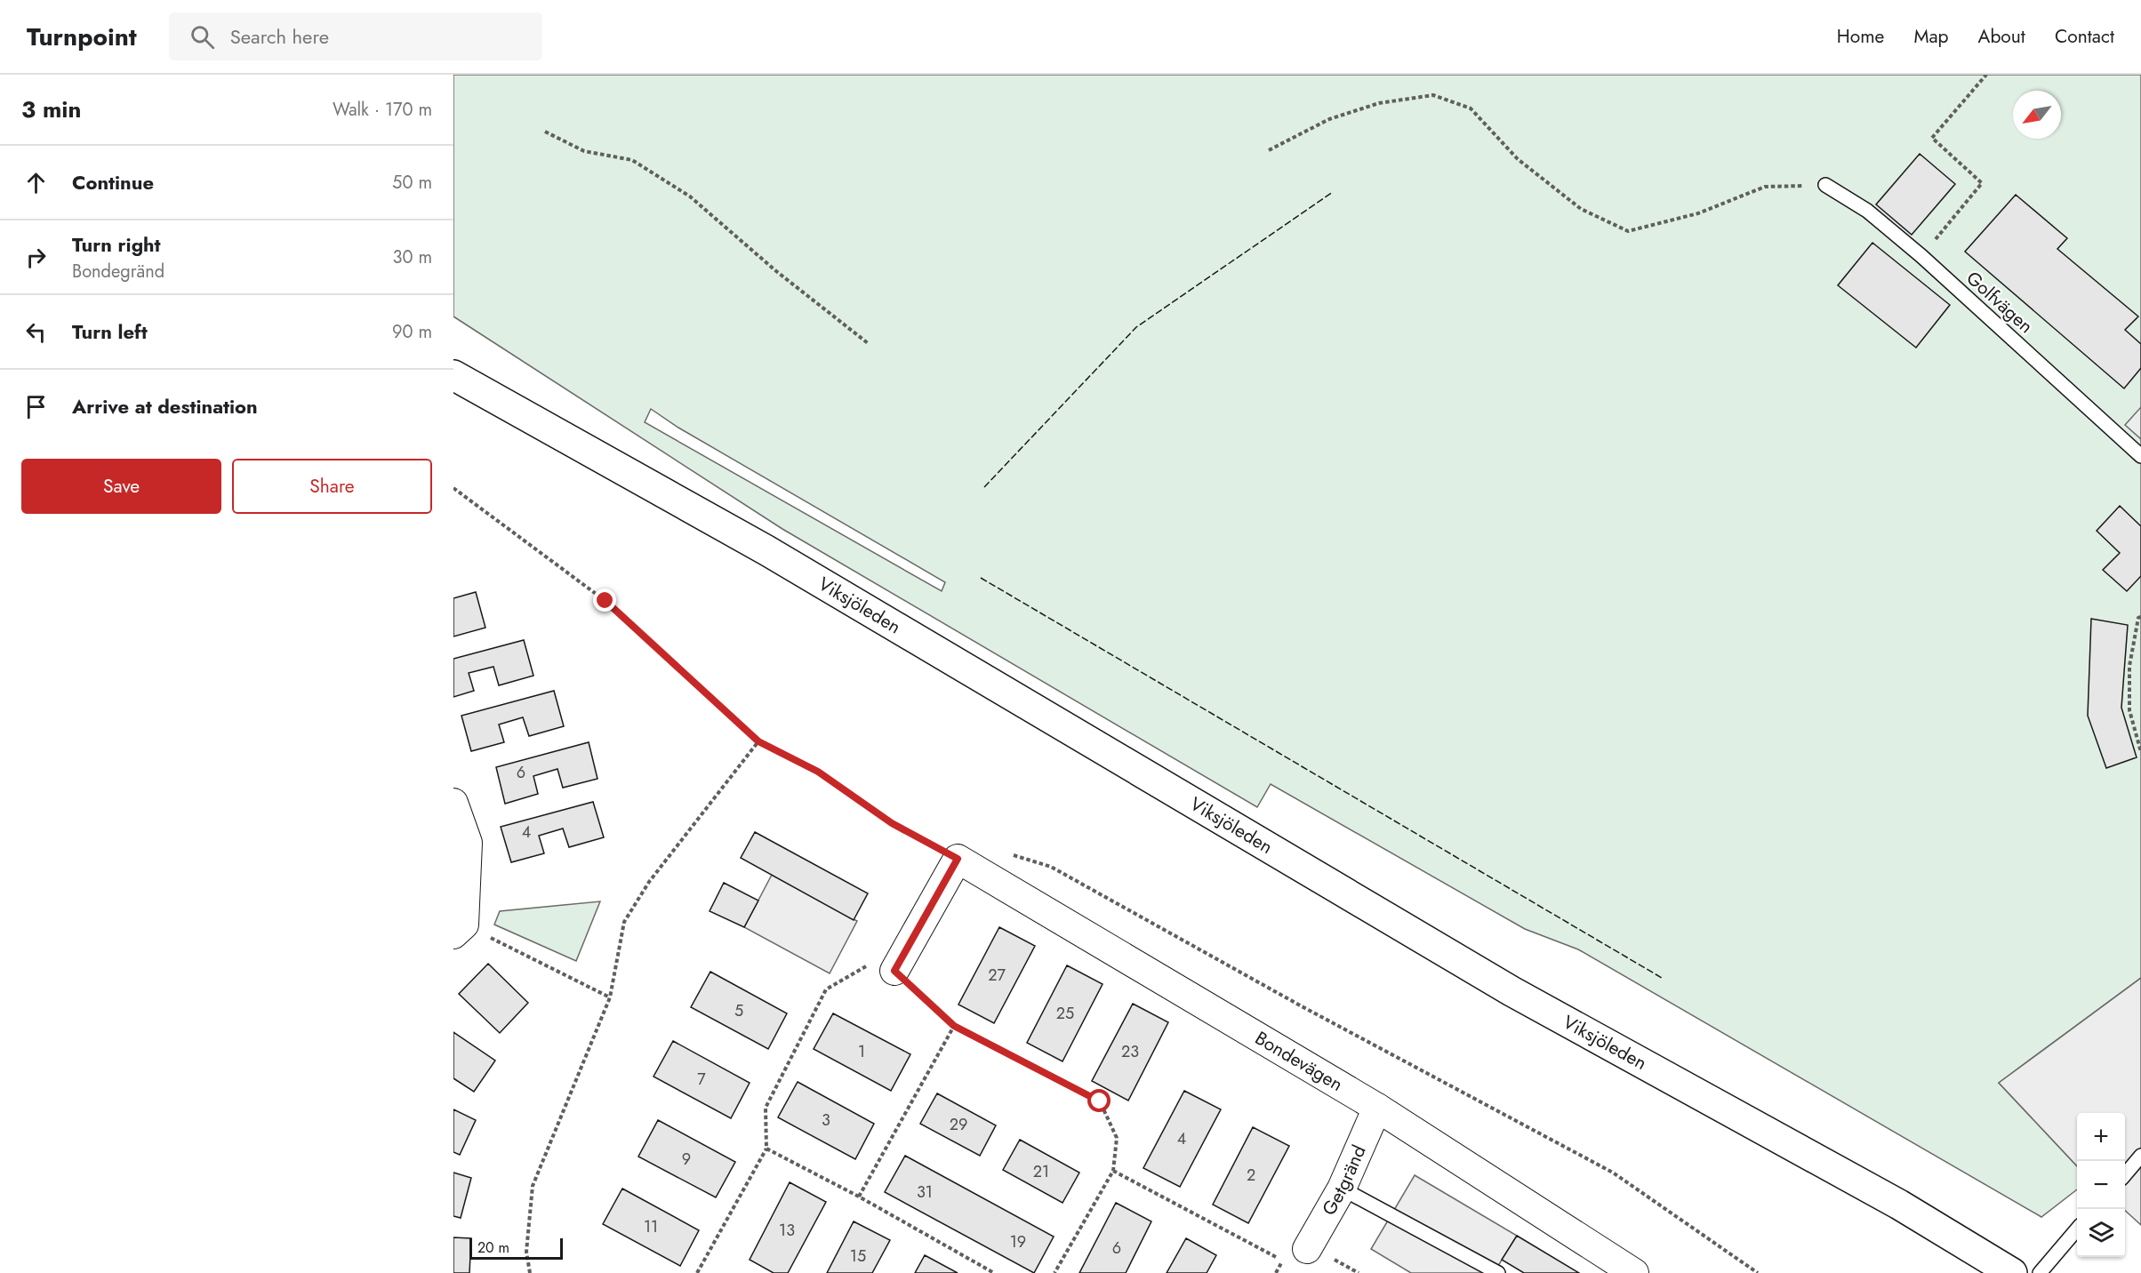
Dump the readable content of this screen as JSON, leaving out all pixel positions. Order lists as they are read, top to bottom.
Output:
{
  "streets": {
    "main road": ["Viksjöleden"],
    "street": ["Bondevägen", "Getgränd"],
    "lane": ["Golfvägen"]
  },
  "crossings": [
    ["Bondevägen", "Getgränd"]
  ],
  "house_numbers": [
    "6",
    "4",
    "27",
    "5",
    "25",
    "1",
    "23",
    "7",
    "3",
    "29",
    "4",
    "9",
    "21",
    "2",
    "31",
    "11",
    "13",
    "19",
    "6",
    "15"
  ],
  "scale_bar": "20 m",
  "north": "bottom left",
  "page": {
    "header": "Turnpoint",
    "search": "Search here",
    "nav": [
      "Home",
      "Map",
      "About",
      "Contact"
    ],
    "heading": ["3 min", "Walk · 170 m"],
    "list": [
      ["Continue", "50 m"],
      ["Turn right", "Bondegränd", "30 m"],
      ["Turn left", "90 m"],
      "Arrive at destination"
    ],
    "buttons": ["Save", "Share"],
    "map_buttons": ["+", "−"],
    "scale": "20 m"
  }
}
